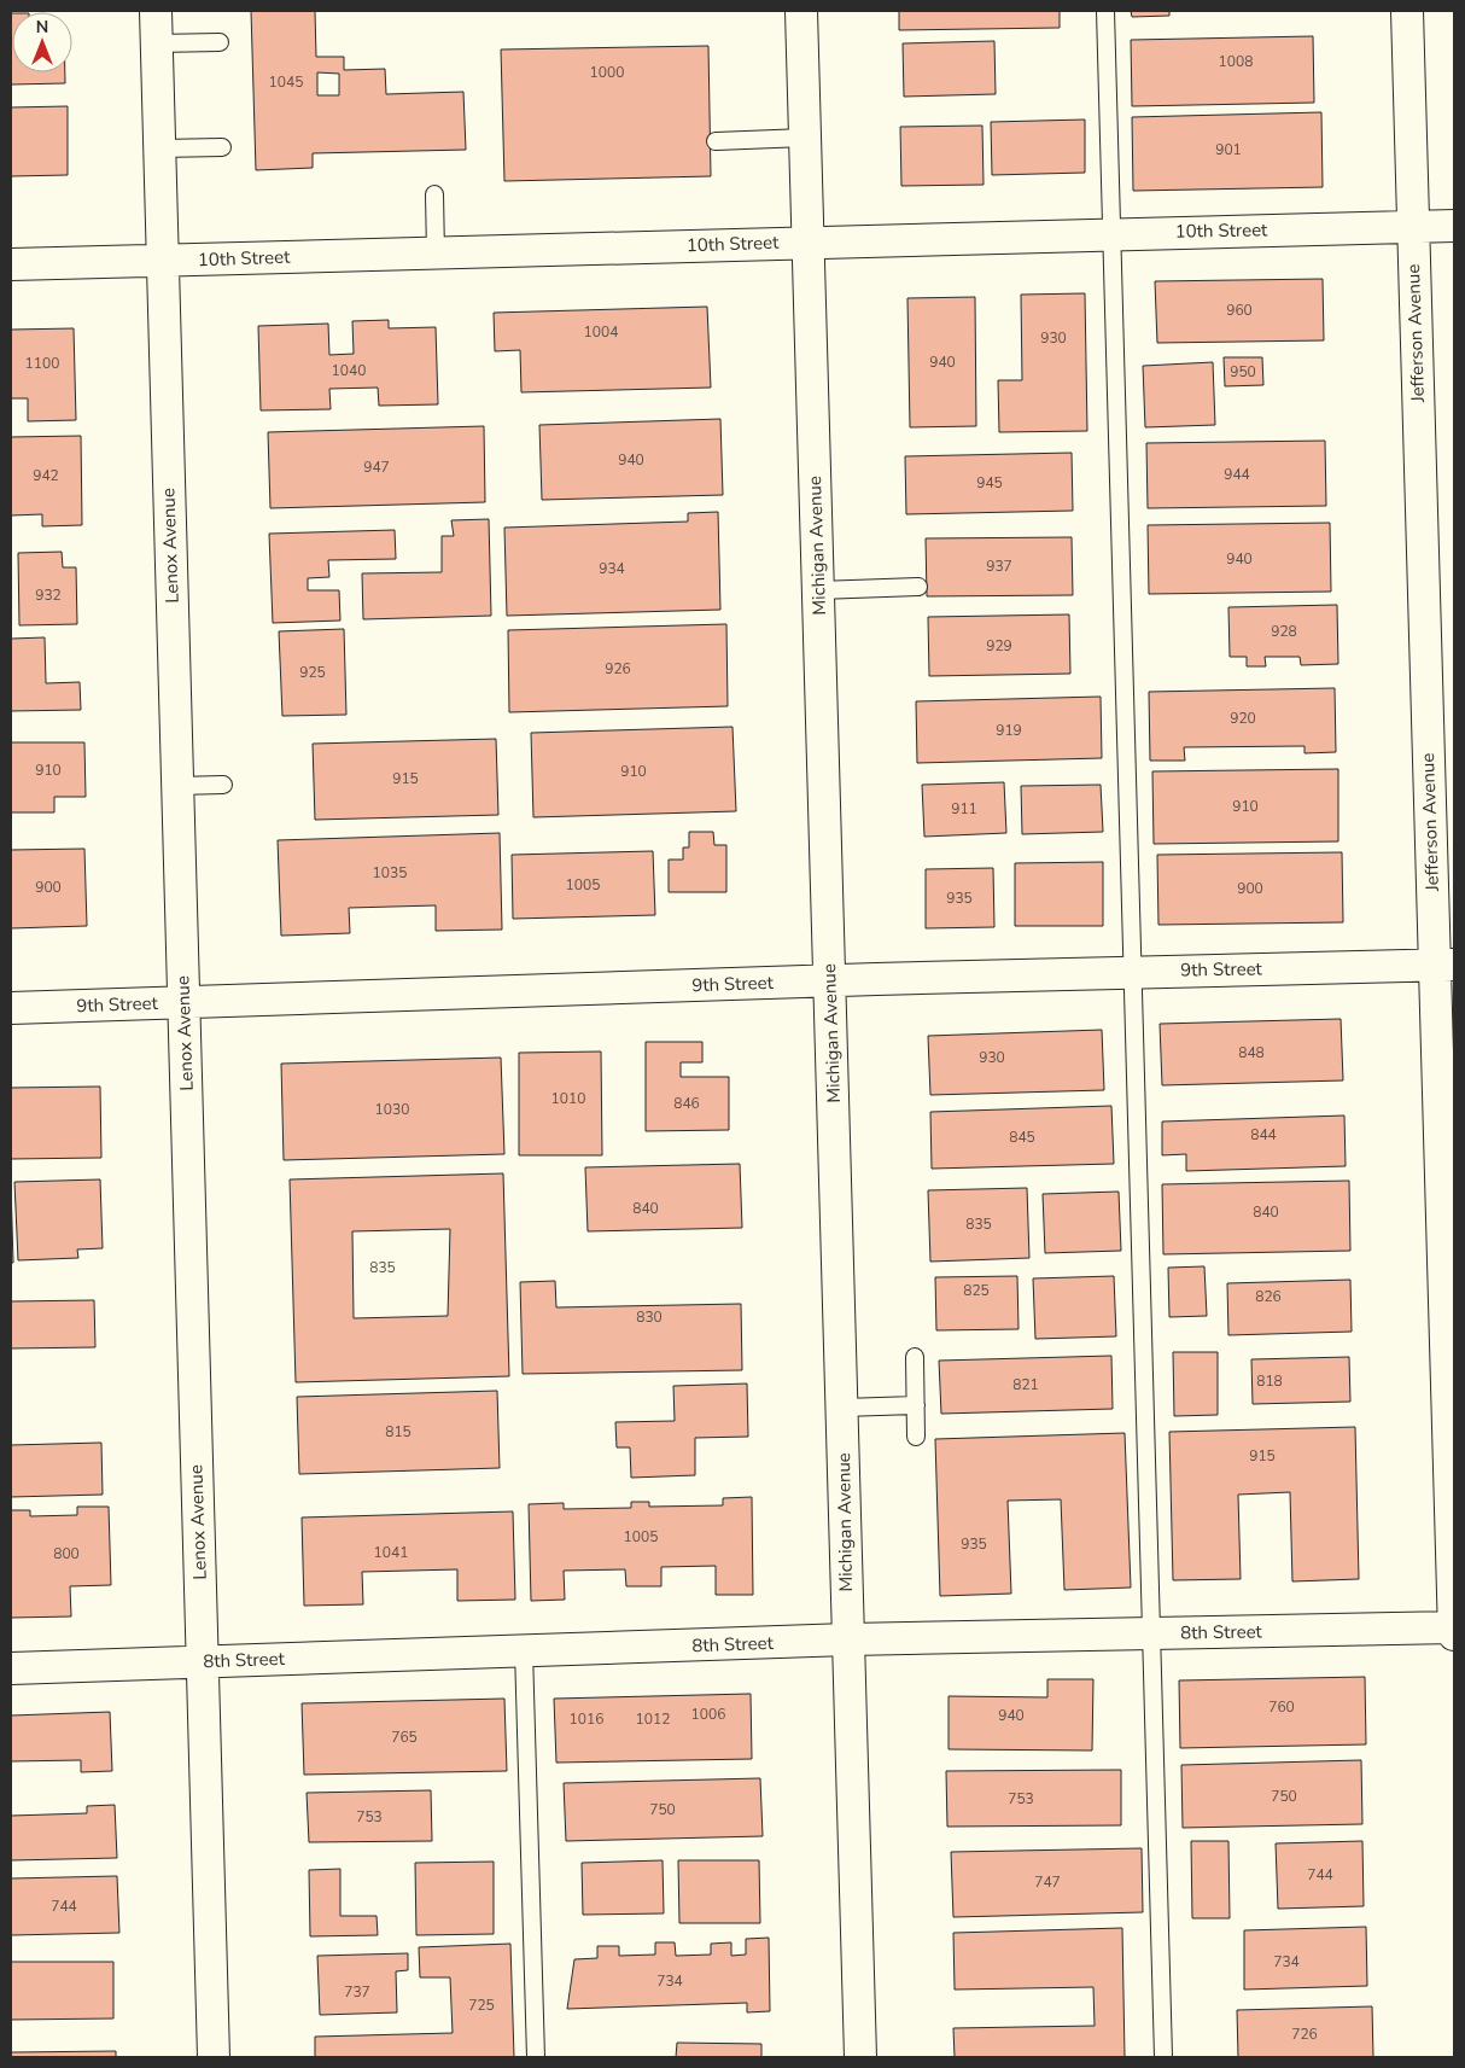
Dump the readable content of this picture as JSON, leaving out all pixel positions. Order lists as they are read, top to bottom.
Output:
{
  "streets": {
    "street": [
      "10th Street",
      "Jefferson Avenue",
      "Lenox Avenue",
      "Michigan Avenue",
      "9th Street",
      "8th Street"
    ]
  },
  "crossings": [
    ["10th Street", "Jefferson Avenue"],
    ["10th Street", "Lenox Avenue"],
    ["10th Street", "Michigan Avenue"],
    ["Jefferson Avenue", "9th Street"],
    ["Jefferson Avenue", "8th Street"],
    ["Lenox Avenue", "9th Street"],
    ["Lenox Avenue", "8th Street"],
    ["Michigan Avenue", "9th Street"],
    ["Michigan Avenue", "8th Street"]
  ],
  "house_numbers": [
    "1008",
    "1000",
    "1045",
    "901",
    "960",
    "1004",
    "930",
    "940",
    "1100",
    "1040",
    "950",
    "940",
    "947",
    "944",
    "942",
    "945",
    "940",
    "937",
    "934",
    "932",
    "928",
    "929",
    "926",
    "925",
    "920",
    "919",
    "910",
    "910",
    "915",
    "910",
    "911",
    "1035",
    "1005",
    "900",
    "900",
    "935",
    "848",
    "930",
    "1010",
    "846",
    "1030",
    "844",
    "845",
    "840",
    "840",
    "835",
    "835",
    "825",
    "826",
    "830",
    "818",
    "821",
    "815",
    "915",
    "1005",
    "935",
    "1041",
    "800",
    "760",
    "1006",
    "940",
    "1016",
    "1012",
    "765",
    "750",
    "753",
    "750",
    "753",
    "744",
    "747",
    "744",
    "734",
    "734",
    "737",
    "725",
    "726"
  ],
  "north": "top"
}
